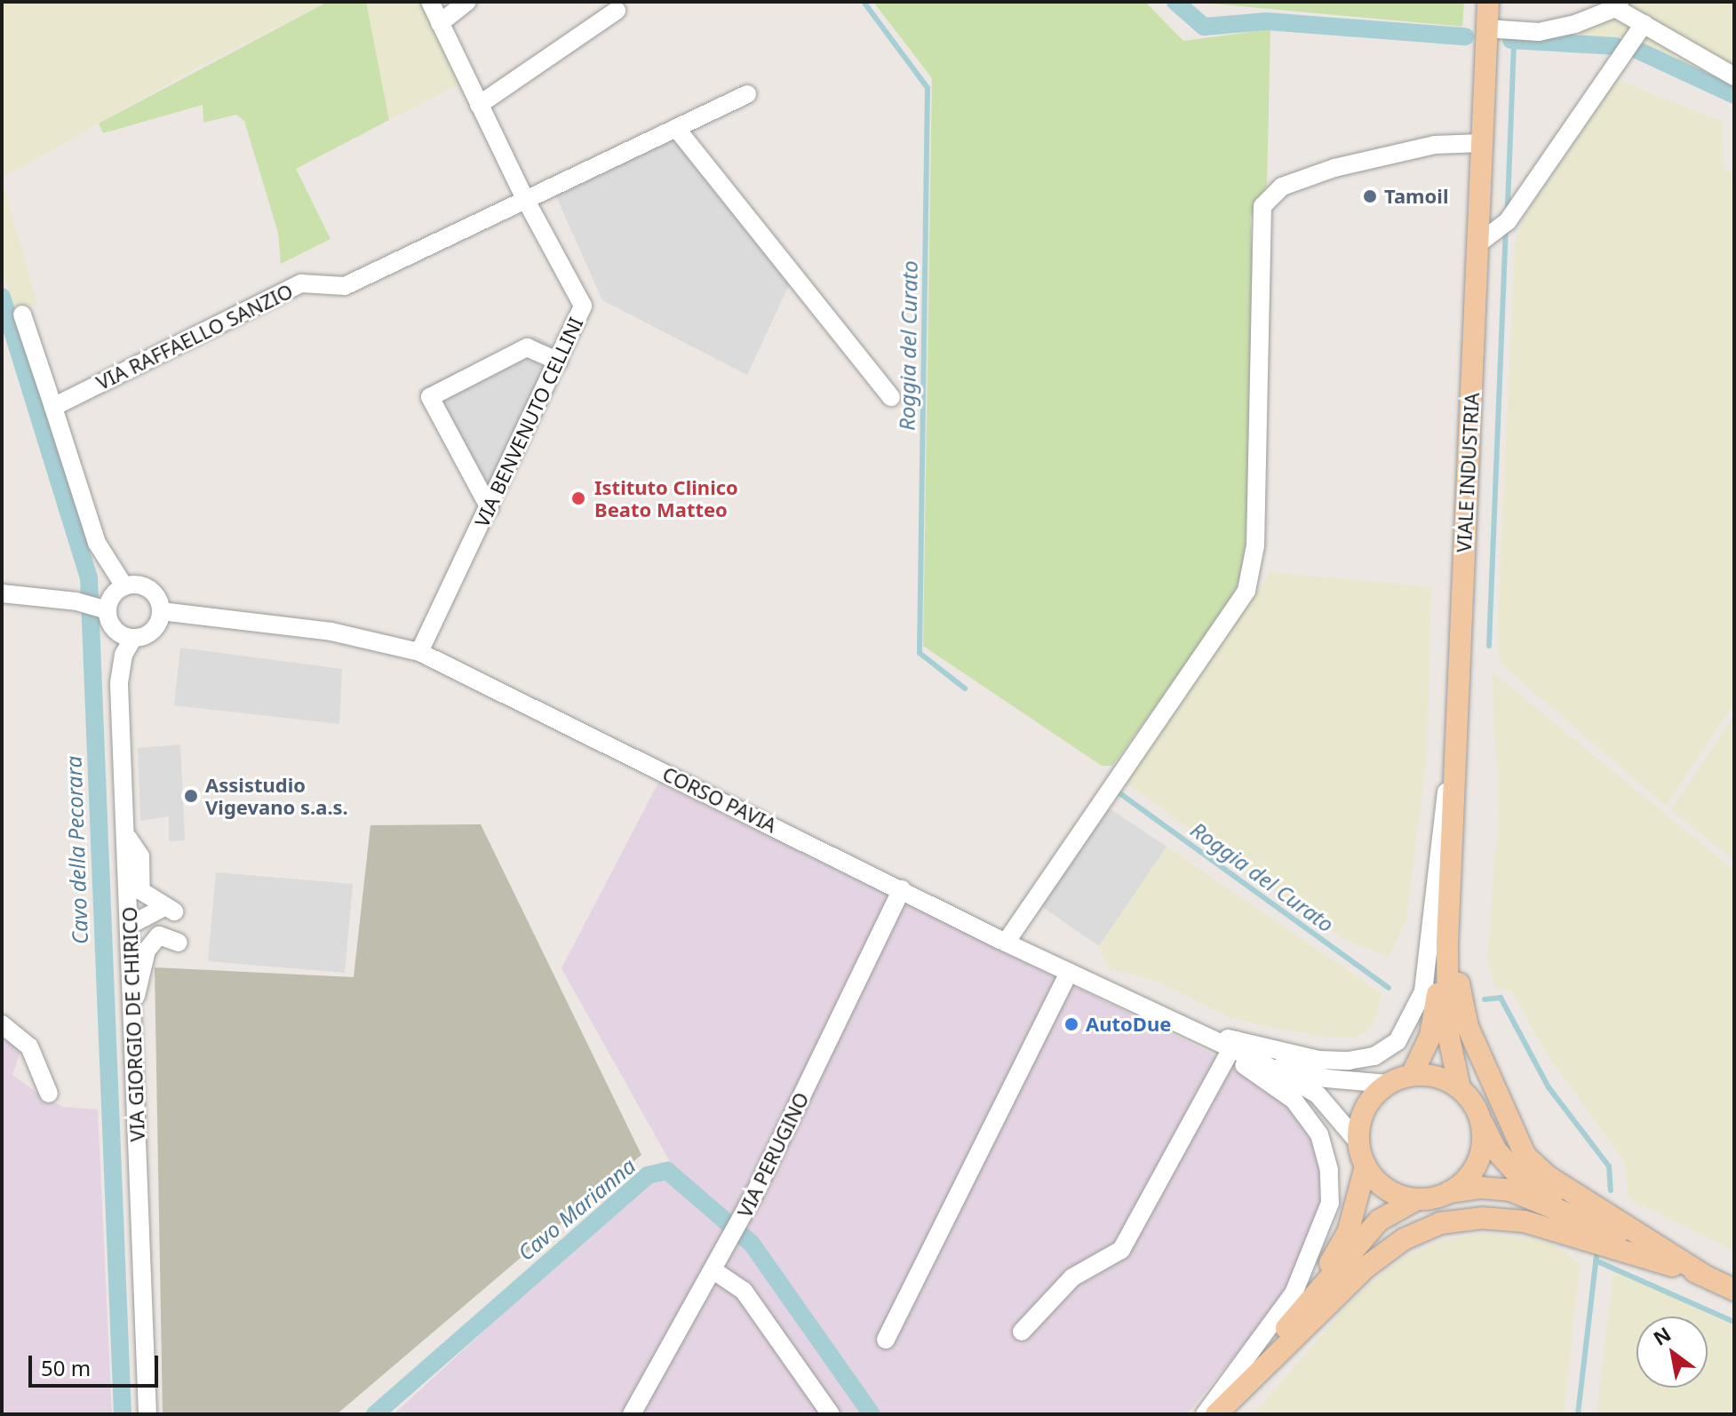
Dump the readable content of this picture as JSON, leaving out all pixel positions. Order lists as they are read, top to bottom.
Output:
{
  "streets": {
    "main road": ["VIALE INDUSTRIA"],
    "street": [
      "VIA RAFFAELLO SANZIO",
      "VIA BENVENUTO CELLINI",
      "CORSO PAVIA",
      "VIA GIORGIO DE CHIRICO",
      "VIA PERUGINO"
    ]
  },
  "crossings": [
    ["VIA RAFFAELLO SANZIO", "VIA BENVENUTO CELLINI"],
    ["VIA BENVENUTO CELLINI", "CORSO PAVIA"],
    ["CORSO PAVIA", "VIA GIORGIO DE CHIRICO"],
    ["CORSO PAVIA", "VIA PERUGINO"]
  ],
  "water": ["Roggia del Curato", "Cavo della Pecorara", "Cavo Marianna"],
  "places": [
    "Tamoil",
    "Istituto Clinico Beato Matteo",
    "Assistudio Vigevano s.a.s.",
    "AutoDue"
  ],
  "scale_bar": "50 m",
  "north": "top left"
}
